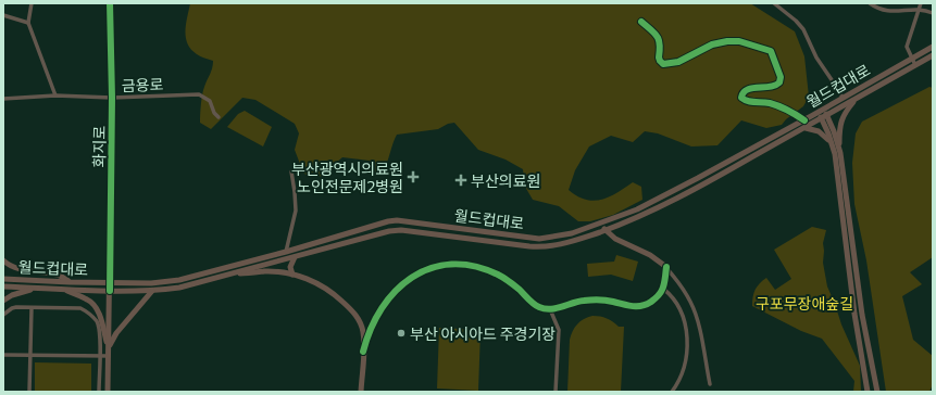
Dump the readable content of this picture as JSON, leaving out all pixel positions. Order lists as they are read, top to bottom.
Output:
{
  "streets": {
    "main road": ["월드컵대로", "화지로"],
    "street": ["금용로"]
  },
  "crossings": [
    ["금용로", "화지로"],
    ["월드컵대로", "화지로"]
  ],
  "parks": ["구포무장애숲길"],
  "places": {
    "health": ["부산광역시의료원 노인전문제2병원", "부산의료원"],
    "other": ["부산 아시아드 주경기장"]
  }
}
